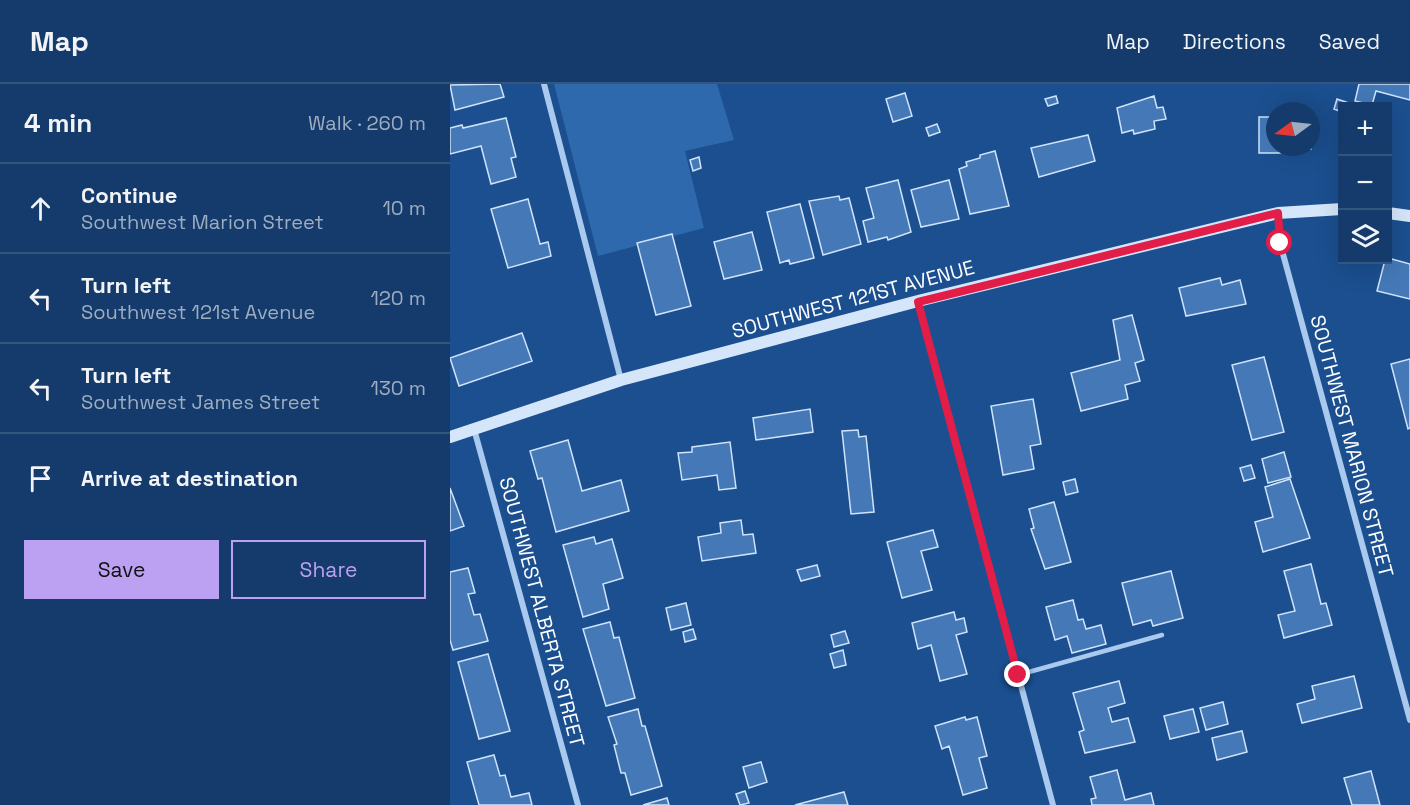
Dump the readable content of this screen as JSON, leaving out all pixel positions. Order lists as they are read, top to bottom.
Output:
{
  "streets": {
    "main road": ["SOUTHWEST 121ST AVENUE"],
    "street": ["SOUTHWEST MARION STREET", "SOUTHWEST ALBERTA STREET"]
  },
  "crossings": [
    ["SOUTHWEST 121ST AVENUE", "SOUTHWEST MARION STREET"],
    ["SOUTHWEST 121ST AVENUE", "SOUTHWEST ALBERTA STREET"]
  ],
  "north": "left",
  "page": {
    "header": "Map",
    "nav": ["Map", "Directions", "Saved"],
    "heading": ["4 min", "Walk · 260 m"],
    "map_buttons": ["+", "−"],
    "list": [
      ["Continue", "Southwest Marion Street", "10 m"],
      ["Turn left", "Southwest 121st Avenue", "120 m"],
      ["Turn left", "Southwest James Street", "130 m"],
      "Arrive at destination"
    ],
    "buttons": ["Save", "Share"]
  }
}
